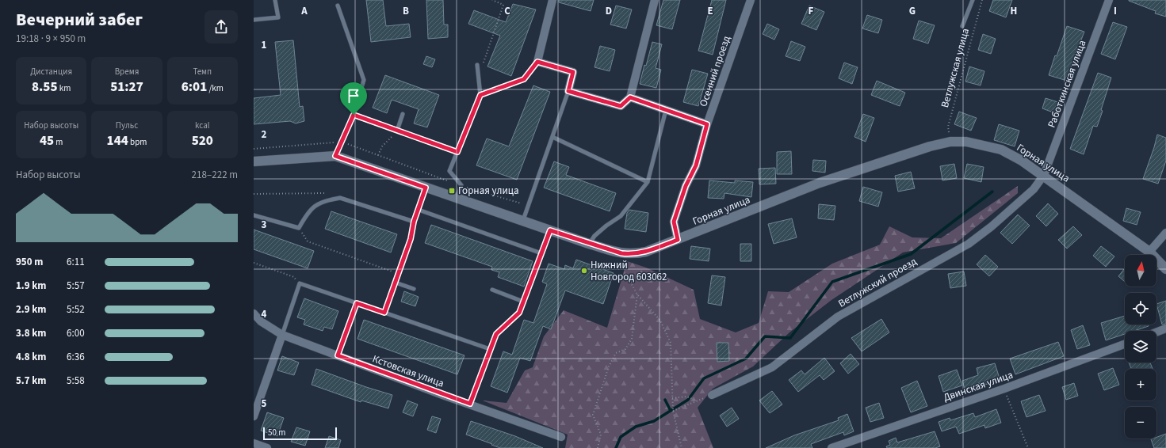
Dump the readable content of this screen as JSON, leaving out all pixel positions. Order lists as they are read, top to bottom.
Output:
{
  "streets": {
    "main road": ["Горная улица"],
    "street": [
      "Осенний проезд",
      "Работкинская улица",
      "Ветлужский проезд",
      "Кстовская улица",
      "Двинская улица"
    ],
    "lane": ["Ветлужская улица"]
  },
  "crossings": [
    ["Ветлужская улица", "Горная улица"],
    ["Осенний проезд", "Горная улица"],
    ["Работкинская улица", "Горная улица"],
    ["Работкинская улица", "Ветлужский проезд"],
    ["Горная улица", "Ветлужский проезд"]
  ],
  "places": {
    "transit": ["Горная улица"],
    "other": ["Нижний Новгород 603062"]
  },
  "scale_bar": "50 m",
  "north": "top",
  "page": {
    "heading": ["Вечерний забег", "19:18 · 9 × 950 m"],
    "stats": [
      ["Дистанция", "8.55 km"],
      ["Время", "51:27"],
      ["Темп", "6:01 /km"],
      ["Набор высоты", "45 m"],
      ["Пульс", "144 bpm"],
      ["kcal", "520"]
    ],
    "chart": ["Набор высоты", "218–222 m"],
    "list": [
      {
        "name": "950 m",
        "note": "6:11"
      },
      {
        "name": "1.9 km",
        "note": "5:57"
      },
      {
        "name": "2.9 km",
        "note": "5:52"
      },
      {
        "name": "3.8 km",
        "note": "6:00"
      },
      {
        "name": "4.8 km",
        "note": "6:36"
      },
      {
        "name": "5.7 km",
        "note": "5:58"
      }
    ],
    "map_buttons": ["+", "−"],
    "scale": "50 m"
  },
  "grid": {
    "columns": [
      "A",
      "B",
      "C",
      "D",
      "E",
      "F",
      "G",
      "H",
      "I"
    ],
    "rows": [
      "1",
      "2",
      "3",
      "4",
      "5"
    ]
  }
}
